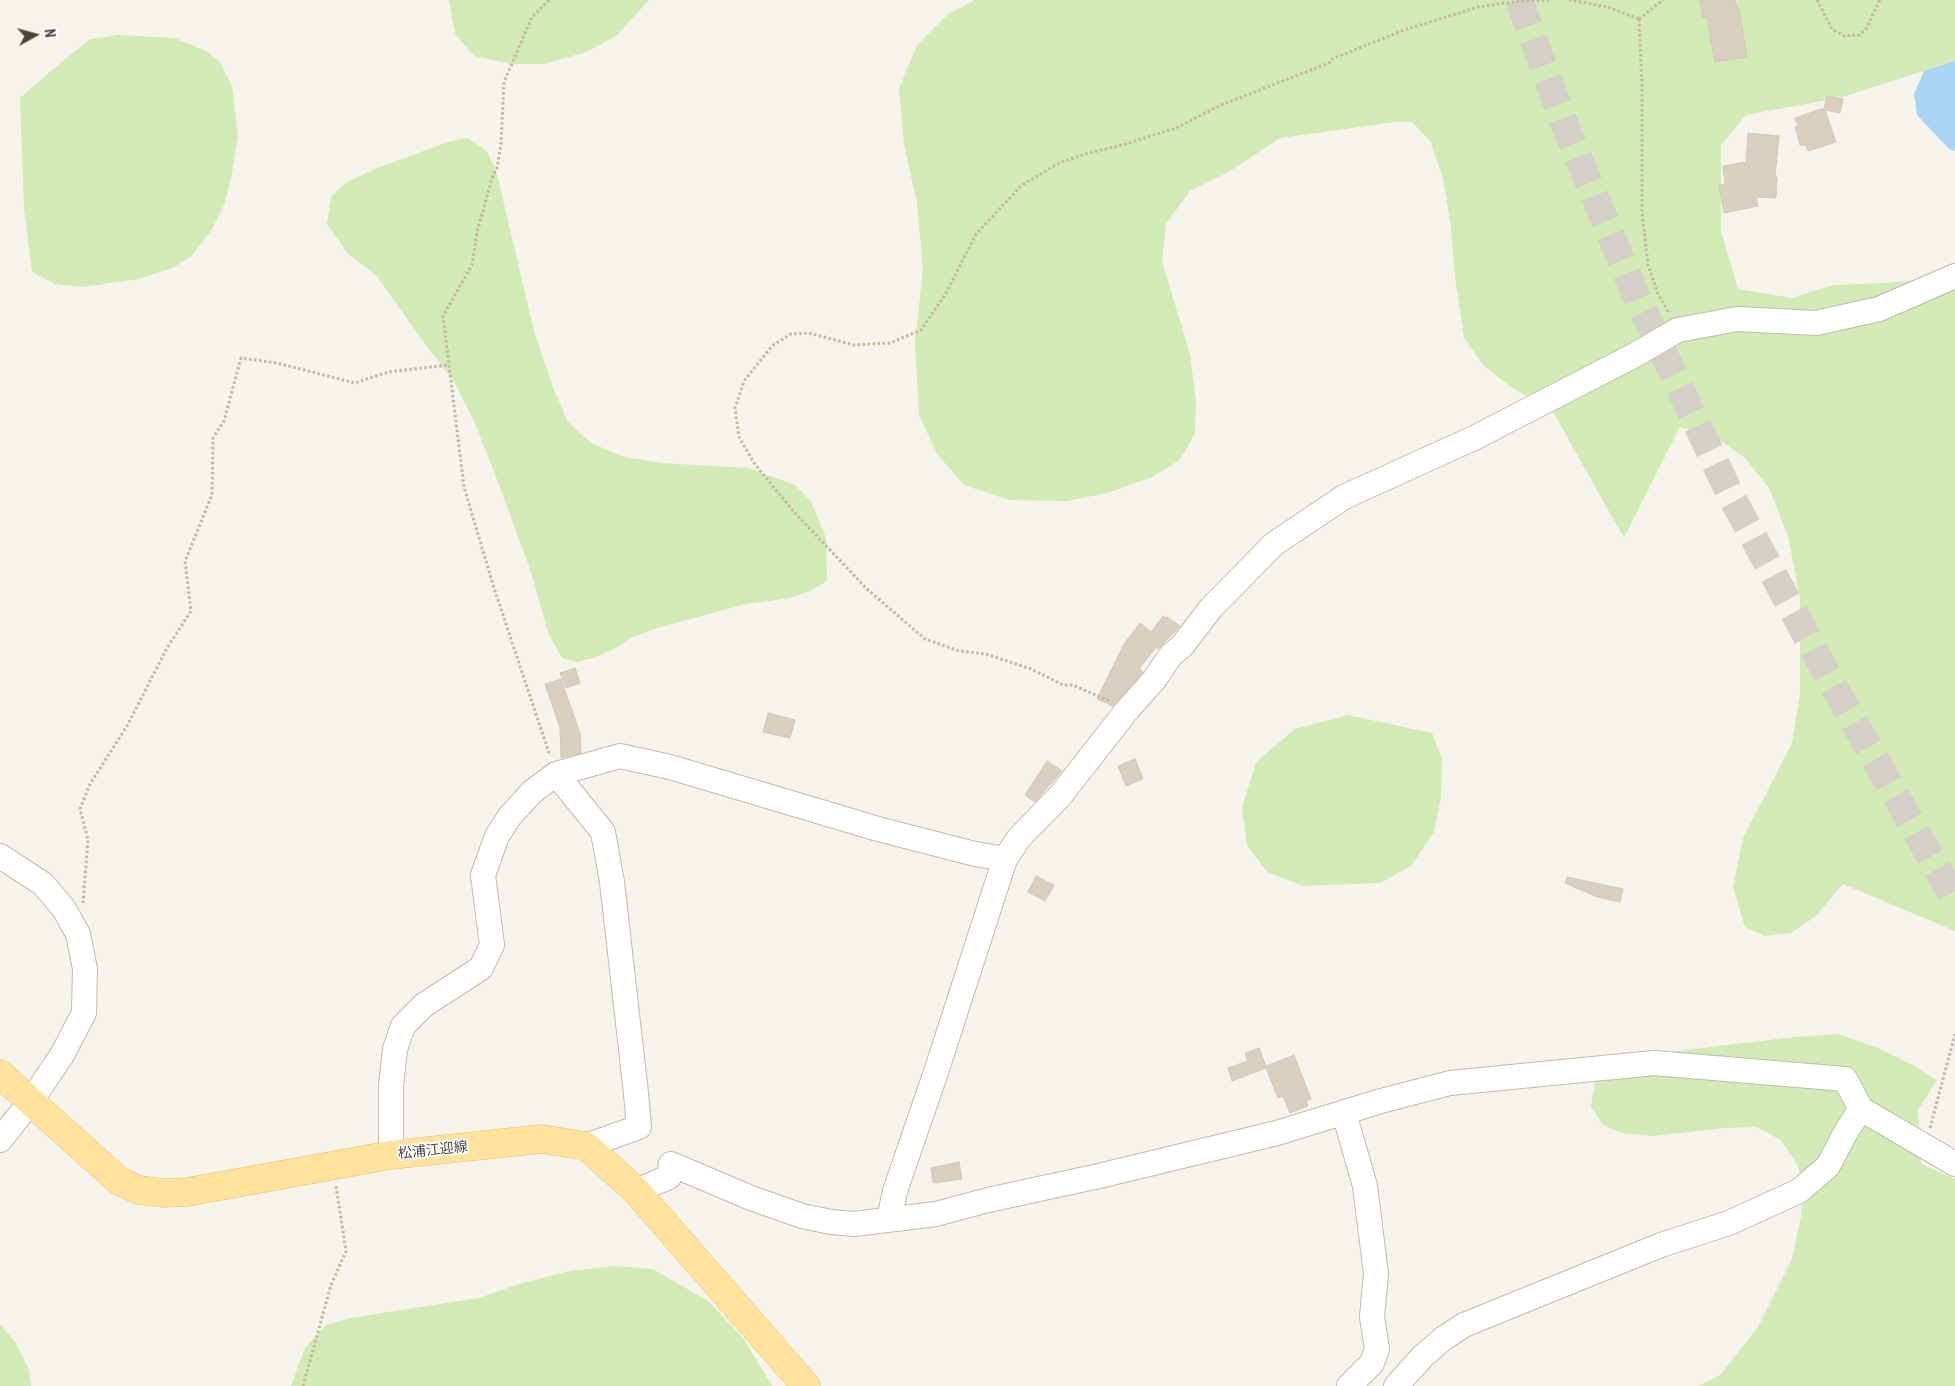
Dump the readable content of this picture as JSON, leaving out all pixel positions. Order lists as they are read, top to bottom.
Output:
{
  "streets": {
    "main road": ["松浦江迎線"]
  },
  "north": "right"
}
